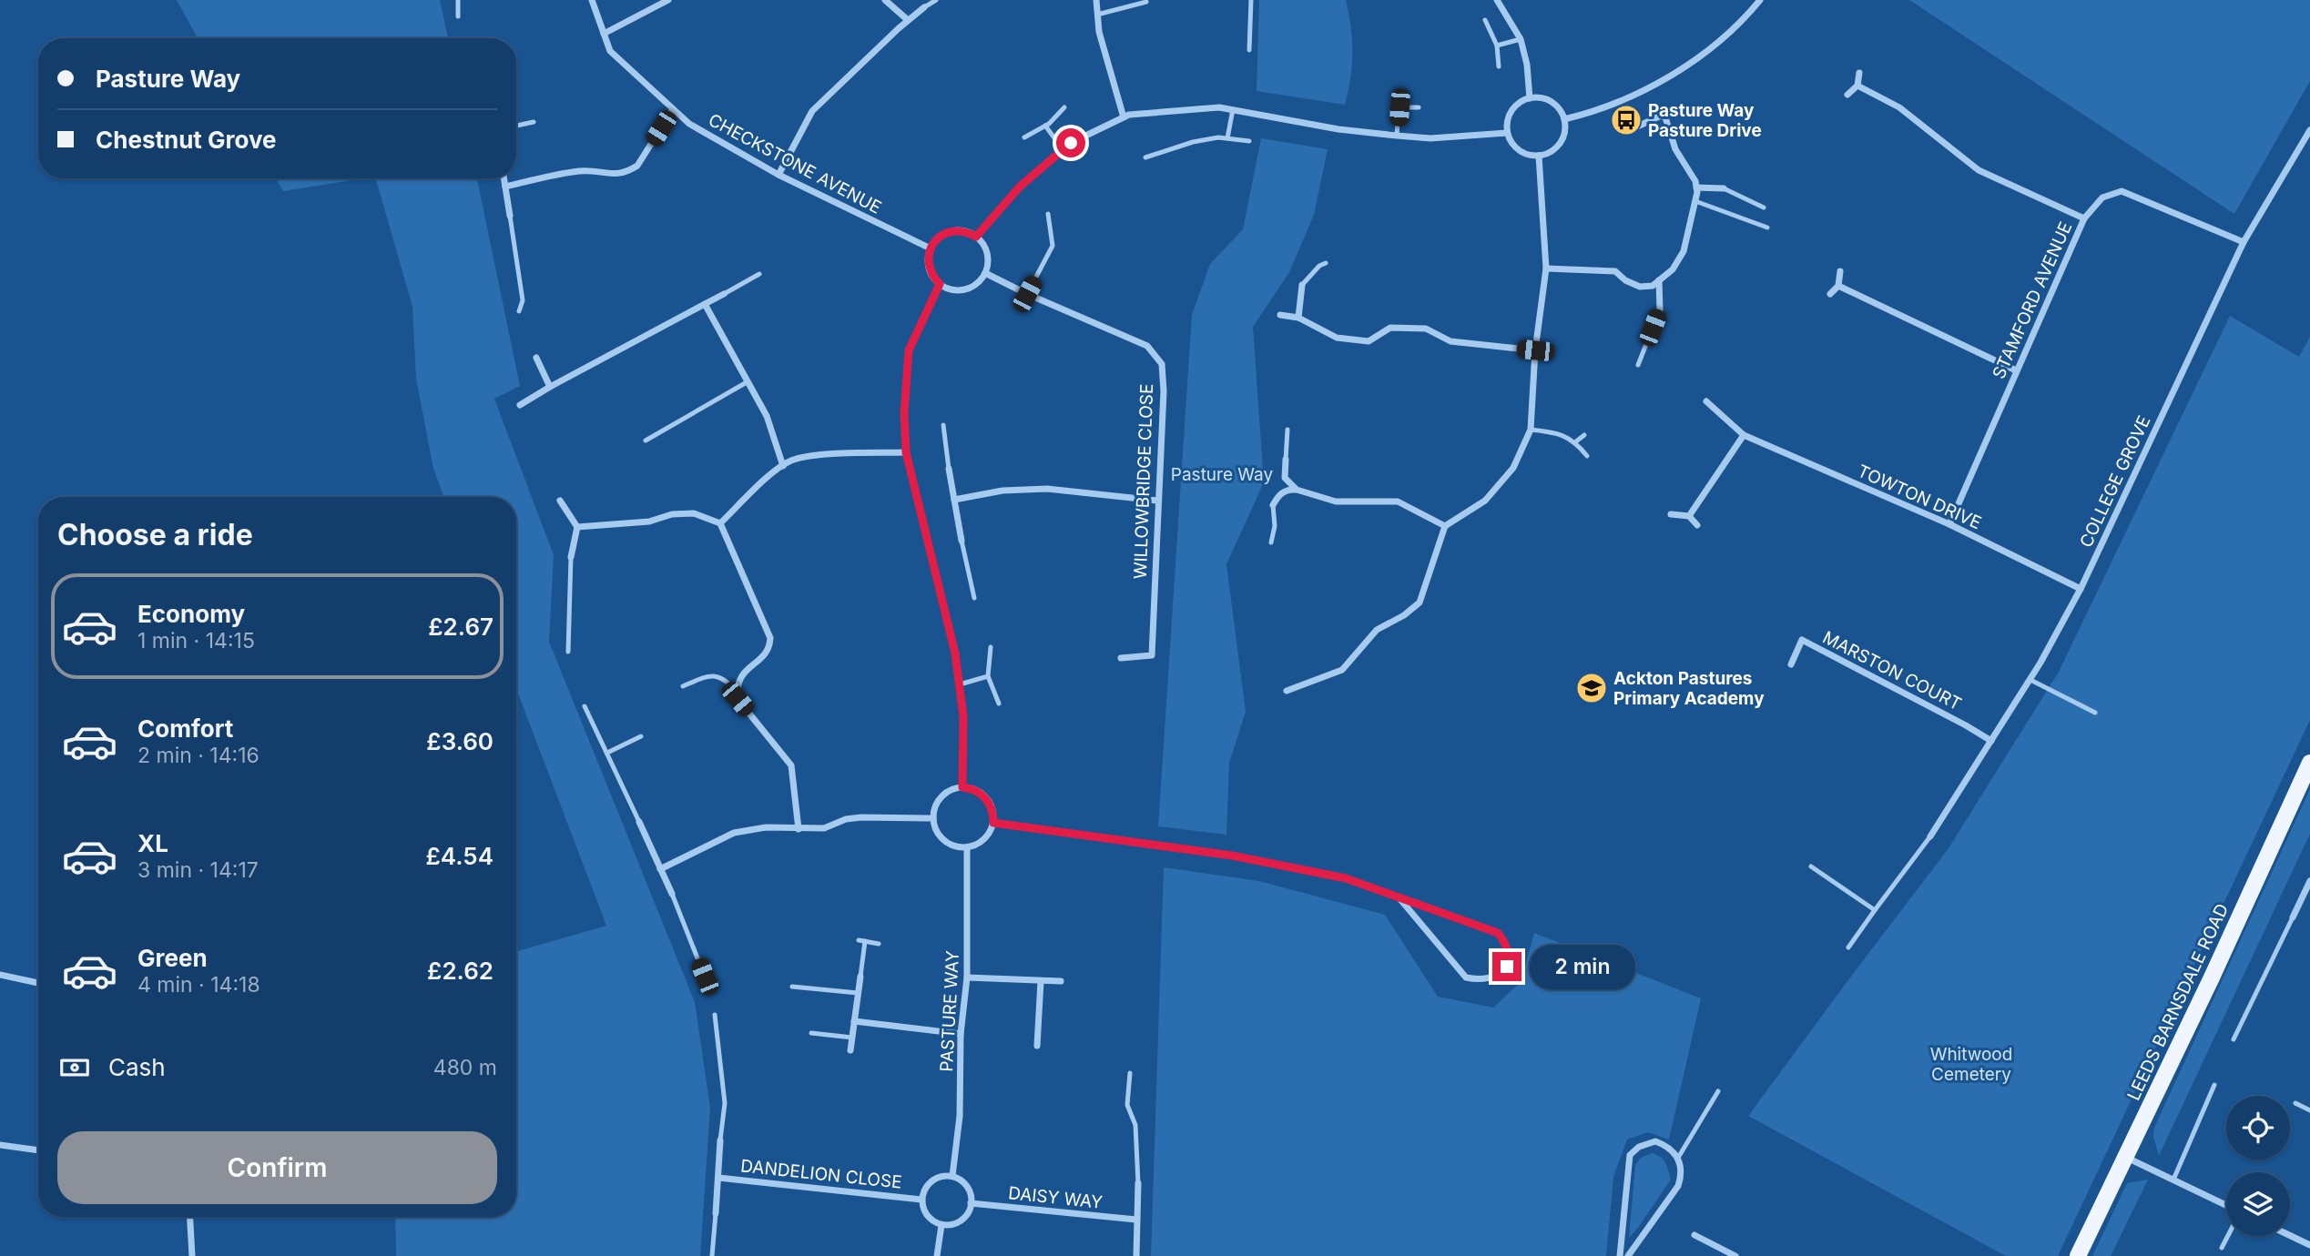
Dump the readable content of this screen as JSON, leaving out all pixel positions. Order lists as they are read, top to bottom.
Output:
{
  "streets": {
    "main road": ["LEEDS BARNSDALE ROAD"],
    "street": [
      "CHECKSTONE AVENUE",
      "STAMFORD AVENUE",
      "WILLOWBRIDGE CLOSE",
      "COLLEGE GROVE",
      "TOWTON DRIVE",
      "MARSTON COURT",
      "PASTURE WAY",
      "DANDELION CLOSE",
      "DAISY WAY"
    ]
  },
  "crossings": [
    ["CHECKSTONE AVENUE", "WILLOWBRIDGE CLOSE"],
    ["STAMFORD AVENUE", "COLLEGE GROVE"],
    ["STAMFORD AVENUE", "TOWTON DRIVE"],
    ["COLLEGE GROVE", "TOWTON DRIVE"],
    ["COLLEGE GROVE", "MARSTON COURT"],
    ["PASTURE WAY", "DANDELION CLOSE"],
    ["PASTURE WAY", "DAISY WAY"],
    ["DANDELION CLOSE", "DAISY WAY"]
  ],
  "parks": ["Pasture Way", "Whitwood Cemetery"],
  "places": {
    "bus stop": ["Pasture Way Pasture Drive"],
    "school or university": ["Ackton Pastures Primary Academy"]
  },
  "page": {
    "banner": ["Pasture Way", "Chestnut Grove"],
    "heading": "Choose a ride",
    "list": [
      {
        "name": "Economy",
        "note": "1 min · 14:15",
        "value": "£2.67"
      },
      {
        "name": "Comfort",
        "note": "2 min · 14:16",
        "value": "£3.60"
      },
      {
        "name": "XL",
        "note": "3 min · 14:17",
        "value": "£4.54"
      },
      {
        "name": "Green",
        "note": "4 min · 14:18",
        "value": "£2.62"
      }
    ],
    "bubble": "2 min",
    "pay": ["Cash", "480 m"],
    "buttons": "Confirm"
  }
}
